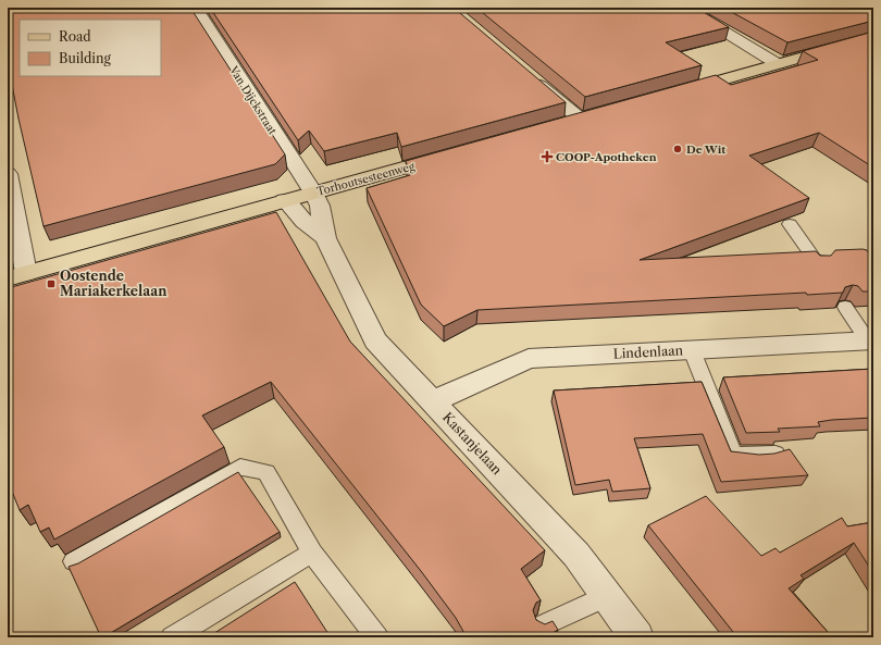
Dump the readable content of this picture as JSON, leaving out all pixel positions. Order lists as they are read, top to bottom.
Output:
{
  "streets": {
    "main road": ["Torhoutsesteenweg"],
    "street": ["Van Dijckstraat", "Lindenlaan", "Kastanjelaan"]
  },
  "crossings": [
    ["Van Dijckstraat", "Torhoutsesteenweg"],
    ["Van Dijckstraat", "Kastanjelaan"],
    ["Torhoutsesteenweg", "Kastanjelaan"],
    ["Lindenlaan", "Kastanjelaan"]
  ],
  "places": {
    "other": ["De Wit"],
    "health": ["COOP-Apotheken"],
    "transit": ["Oostende Mariakerkelaan"]
  },
  "legend": ["Road", "Building"]
}
